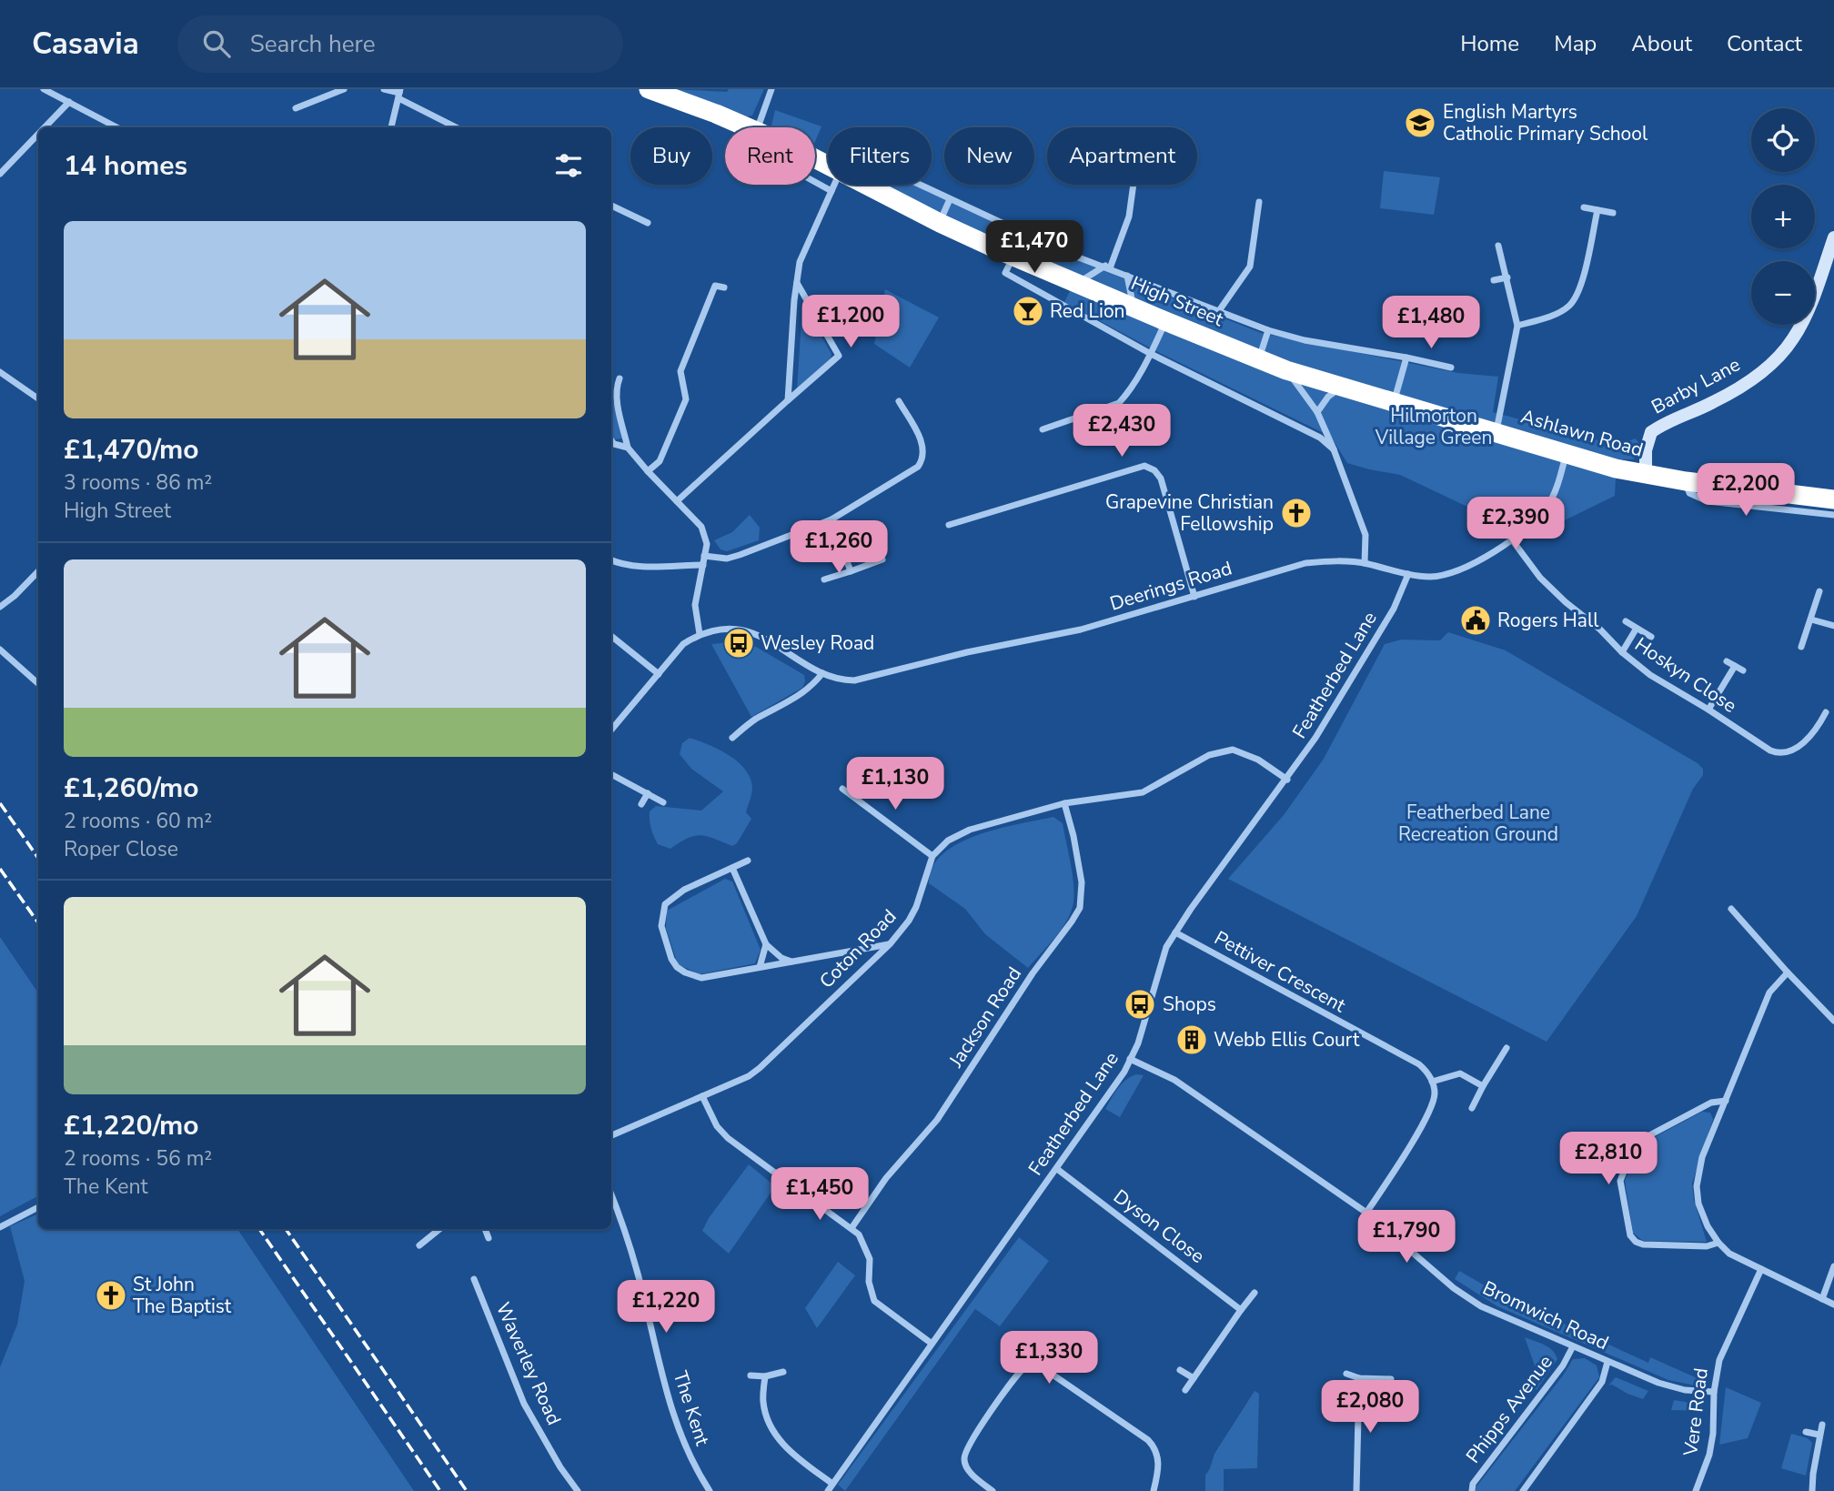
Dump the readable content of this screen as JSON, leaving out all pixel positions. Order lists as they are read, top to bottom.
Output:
{
  "streets": {
    "highway": ["High Street", "Ashlawn Road"],
    "street": [
      "Barby Lane",
      "Deerings Road",
      "Featherbed Lane",
      "Hoskyn Close",
      "Coton Road",
      "Pettiver Crescent",
      "Jackson Road",
      "Dyson Close",
      "Bromwich Road",
      "Waverley Road",
      "The Kent",
      "Phipps Avenue",
      "Vere Road"
    ]
  },
  "crossings": [
    ["High Street", "Ashlawn Road"],
    ["Barby Lane", "Ashlawn Road"],
    ["Ashlawn Road", "Deerings Road"],
    ["Deerings Road", "Featherbed Lane"],
    ["Deerings Road", "Hoskyn Close"],
    ["Featherbed Lane", "Pettiver Crescent"],
    ["Featherbed Lane", "Dyson Close"],
    ["Featherbed Lane", "Bromwich Road"],
    ["Bromwich Road", "Phipps Avenue"],
    ["Bromwich Road", "Vere Road"]
  ],
  "parks": ["Hilmorton Village Green", "Featherbed Lane Recreation Ground"],
  "places": {
    "school or university": ["English Martyrs Catholic Primary School"],
    "bar": ["Red Lion"],
    "church": ["Grapevine Christian Fellowship", "St John The Baptist"],
    "public building": ["Rogers Hall"],
    "bus stop": ["Wesley Road", "Shops"],
    "building": ["Webb Ellis Court"]
  },
  "page": {
    "header": "Casavia",
    "search": "Search here",
    "nav": [
      "Home",
      "Map",
      "About",
      "Contact"
    ],
    "map_buttons": ["+", "−"],
    "chip": [
      "Buy",
      "Rent",
      "Filters",
      "New",
      "Apartment"
    ],
    "heading": "14 homes",
    "list": [
      {
        "name": "£1,470/mo",
        "note": "3 rooms · 86 m² · High Street"
      },
      {
        "name": "£1,260/mo",
        "note": "2 rooms · 60 m² · Roper Close"
      },
      {
        "name": "£1,220/mo",
        "note": "2 rooms · 56 m² · The Kent"
      }
    ],
    "price": [
      "£1,470",
      "£1,200",
      "£1,480",
      "£2,430",
      "£2,200",
      "£2,390",
      "£1,260",
      "£1,130",
      "£2,810",
      "£1,450",
      "£1,790",
      "£1,220",
      "£1,330",
      "£2,080"
    ]
  }
}
